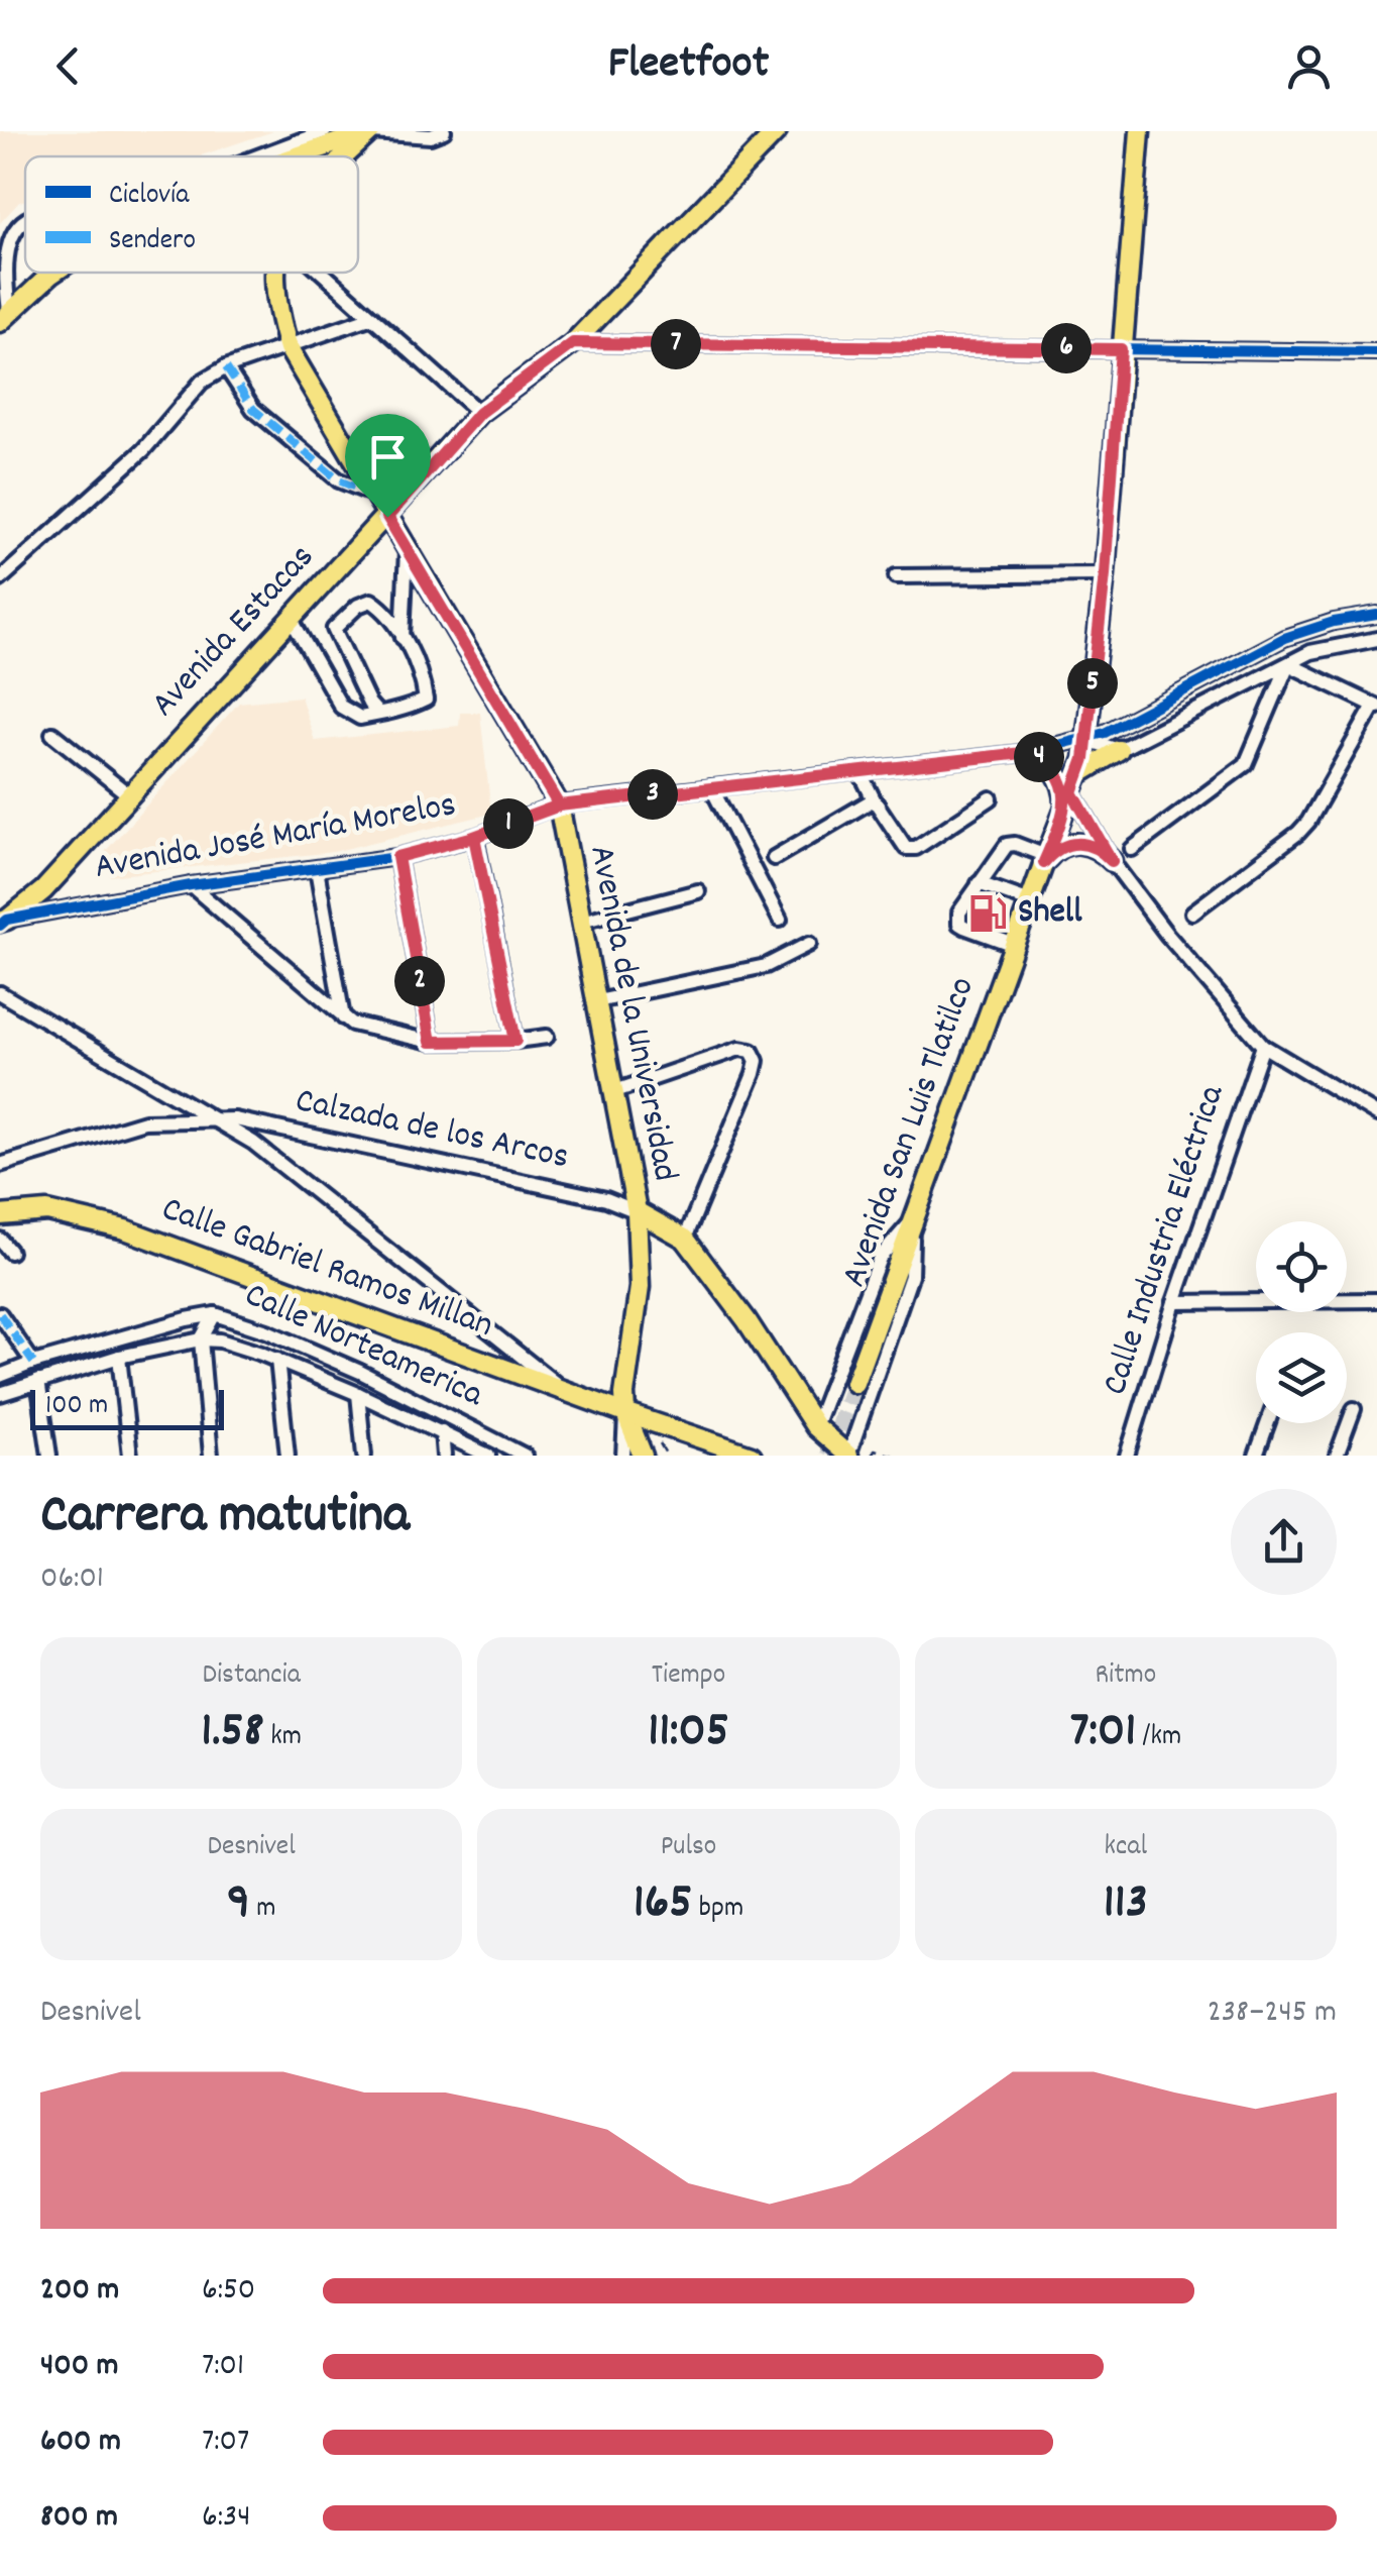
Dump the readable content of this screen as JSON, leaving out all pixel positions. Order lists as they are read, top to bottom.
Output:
{
  "streets": {
    "main road": [
      "Avenida Estacas",
      "Avenida de la Universidad",
      "Avenida San Luis Tlatilco",
      "Calle Gabriel Ramos Millan"
    ],
    "street": [
      "Avenida José María Morelos",
      "Calzada de los Arcos",
      "Calle Industria Eléctrica",
      "Calle Norteamerica"
    ]
  },
  "crossings": [
    ["Avenida Estacas", "Avenida José María Morelos"],
    ["Avenida Estacas", "Avenida de la Universidad"],
    ["Avenida José María Morelos", "Avenida de la Universidad"],
    ["Avenida José María Morelos", "Avenida San Luis Tlatilco"],
    ["Avenida de la Universidad", "Calzada de los Arcos"],
    ["Avenida de la Universidad", "Calle Gabriel Ramos Millan"]
  ],
  "places": {
    "fuel station": ["Shell"]
  },
  "legend": ["Ciclovía", "Sendero"],
  "scale_bar": "100 m",
  "page": {
    "header": "Fleetfoot",
    "pins": [
      "7",
      "6",
      "5",
      "4",
      "3",
      "1",
      "2"
    ],
    "scale": "100 m",
    "heading": ["Carrera matutina", "06:01"],
    "stats": [
      ["Distancia", "1.58 km"],
      ["Tiempo", "11:05"],
      ["Ritmo", "7:01 /km"],
      ["Desnivel", "9 m"],
      ["Pulso", "165 bpm"],
      ["kcal", "113"]
    ],
    "chart": ["Desnivel", "238–245 m"],
    "list": [
      {
        "name": "200 m",
        "note": "6:50"
      },
      {
        "name": "400 m",
        "note": "7:01"
      },
      {
        "name": "600 m",
        "note": "7:07"
      },
      {
        "name": "800 m",
        "note": "6:34"
      }
    ]
  }
}
